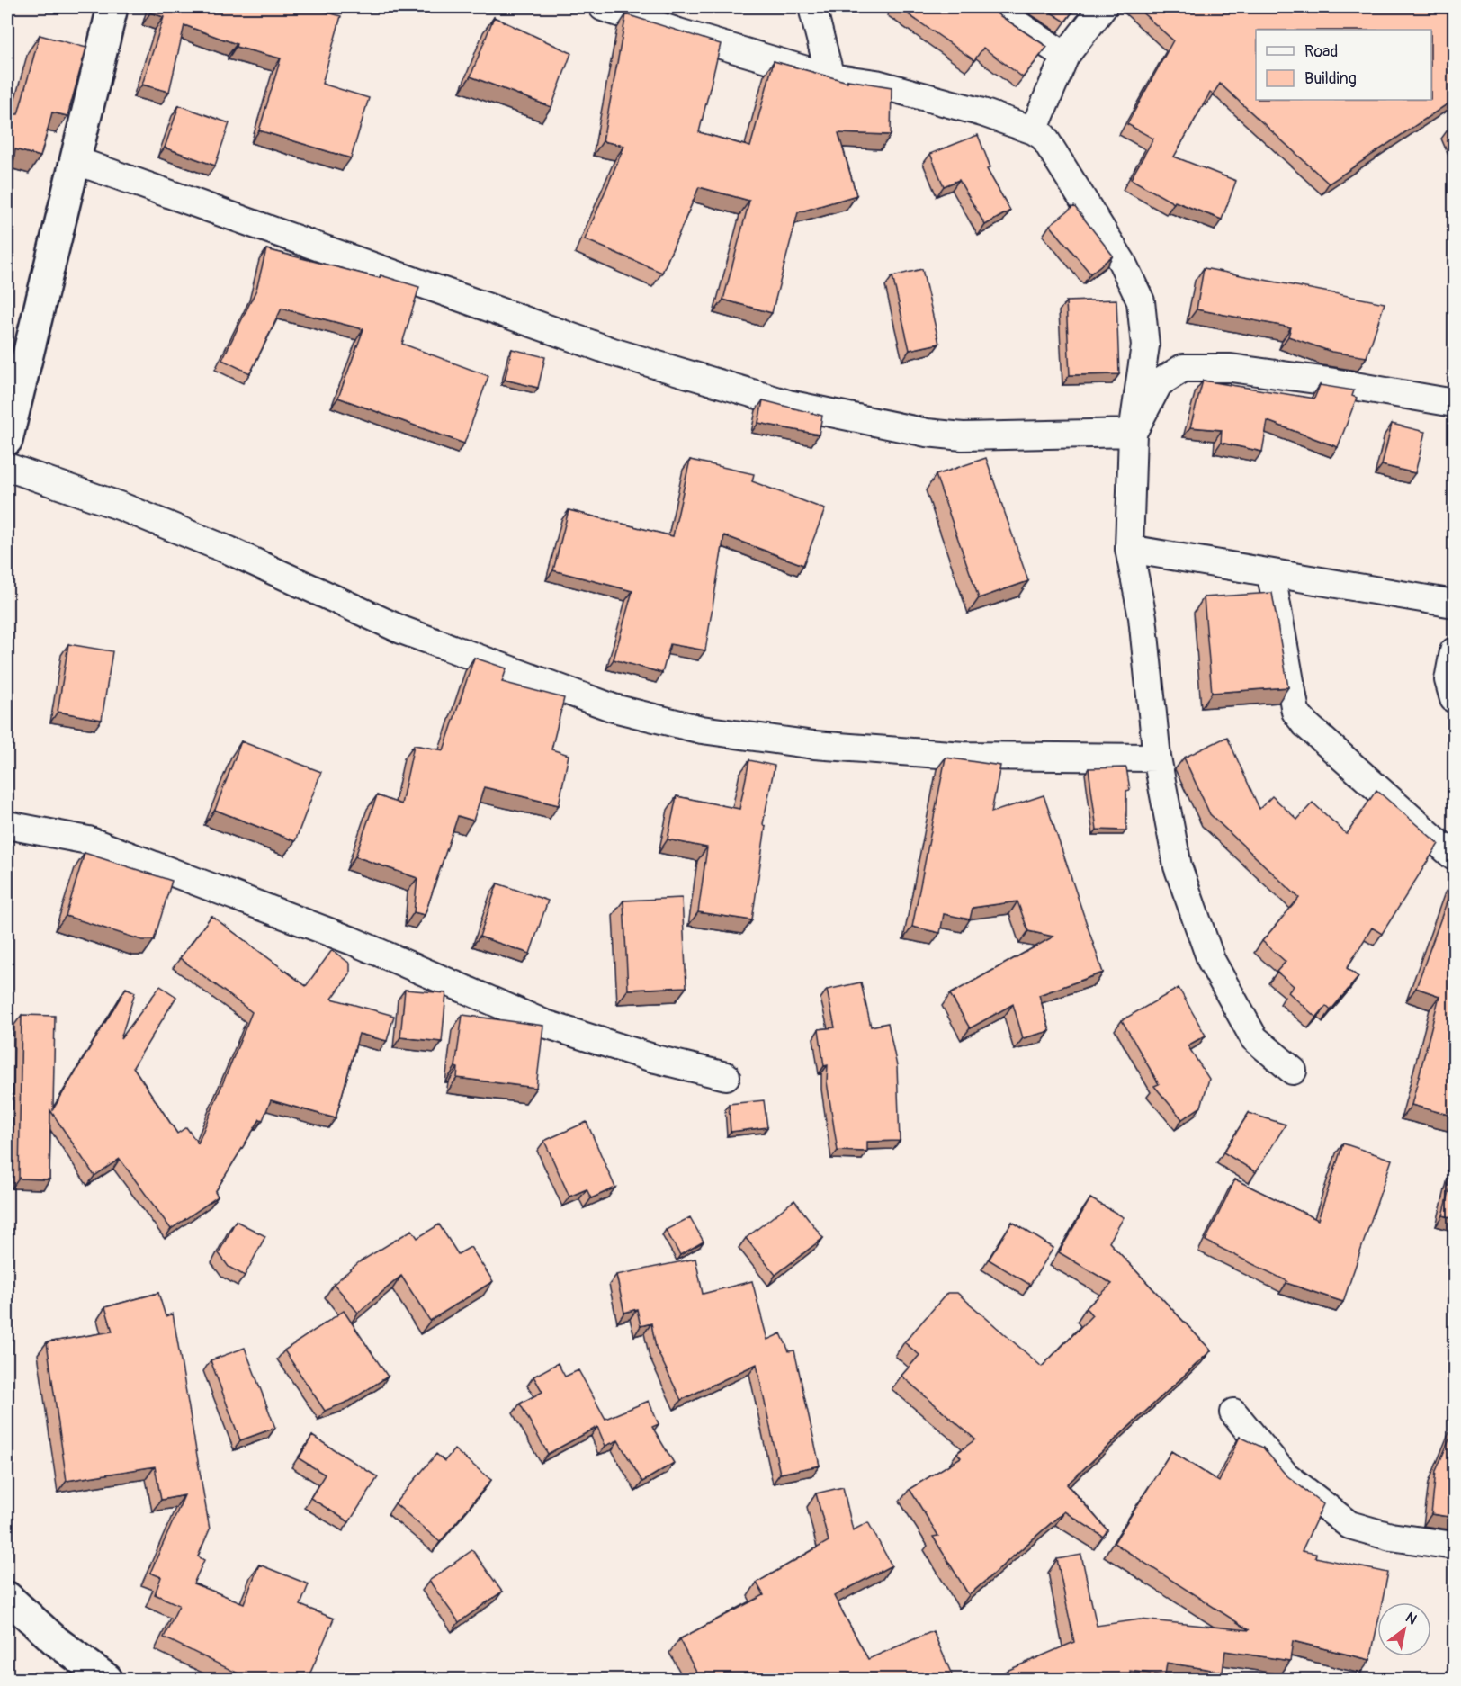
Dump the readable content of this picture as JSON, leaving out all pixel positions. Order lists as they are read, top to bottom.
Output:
{
  "legend": ["Road", "Building"],
  "north": "top right"
}
